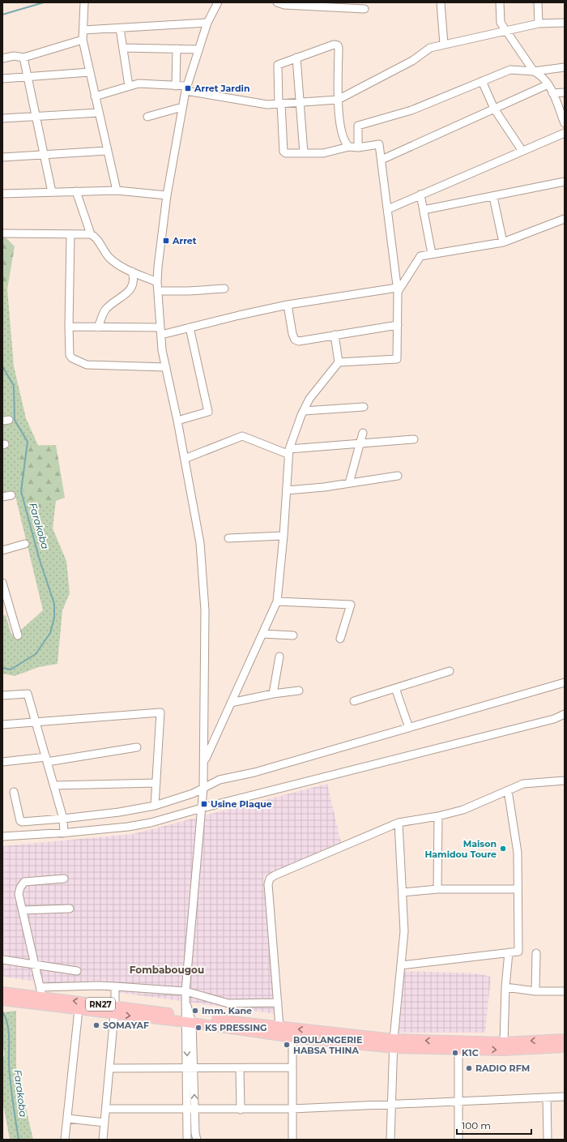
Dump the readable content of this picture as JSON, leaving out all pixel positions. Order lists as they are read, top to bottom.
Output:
{
  "streets": {
    "main road": ["RN27"]
  },
  "districts": ["Fombabougou"],
  "water": ["Farakoba"],
  "places": {
    "transit": ["Arret Jardin", "Arret", "Usine Plaque"],
    "other": [
      "Maison Hamidou Toure",
      "Imm. Kane",
      "SOMAYAF",
      "KS PRESSING",
      "BOULANGERIE HABSA THINA",
      "K1C",
      "RADIO RFM"
    ]
  },
  "scale_bar": "100 m"
}
